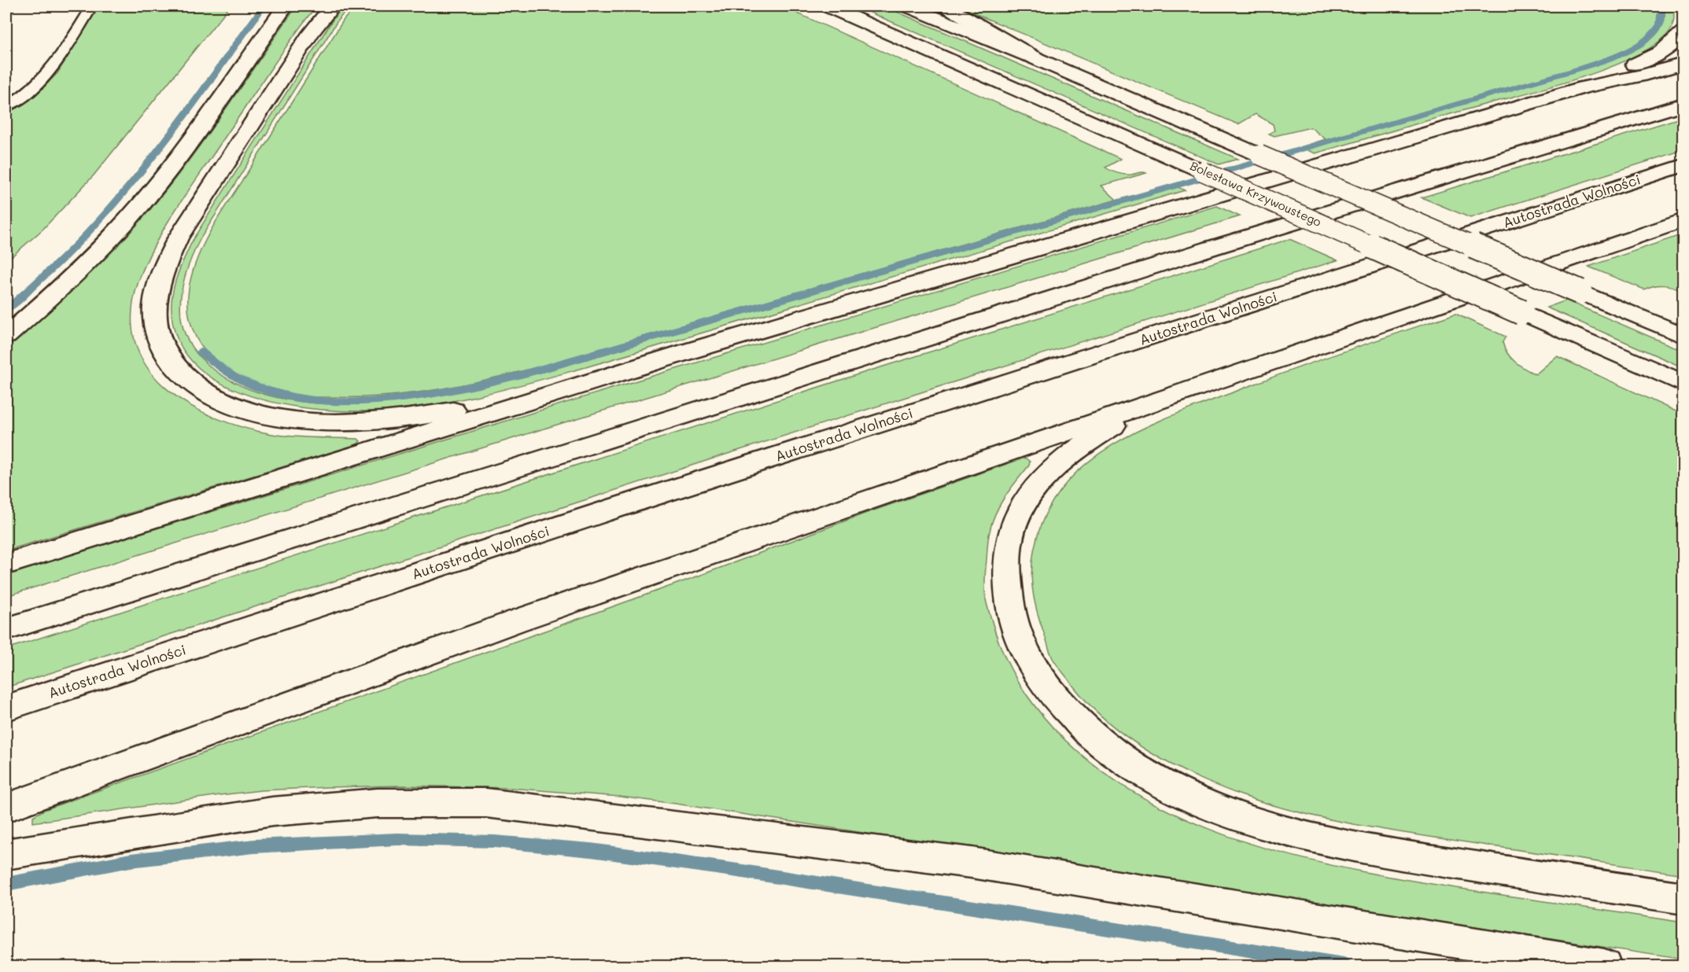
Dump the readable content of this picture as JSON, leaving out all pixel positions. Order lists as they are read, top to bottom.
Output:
{
  "streets": {
    "main road": ["Bolesława Krzywoustego", "Autostrada Wolności"]
  }
}
